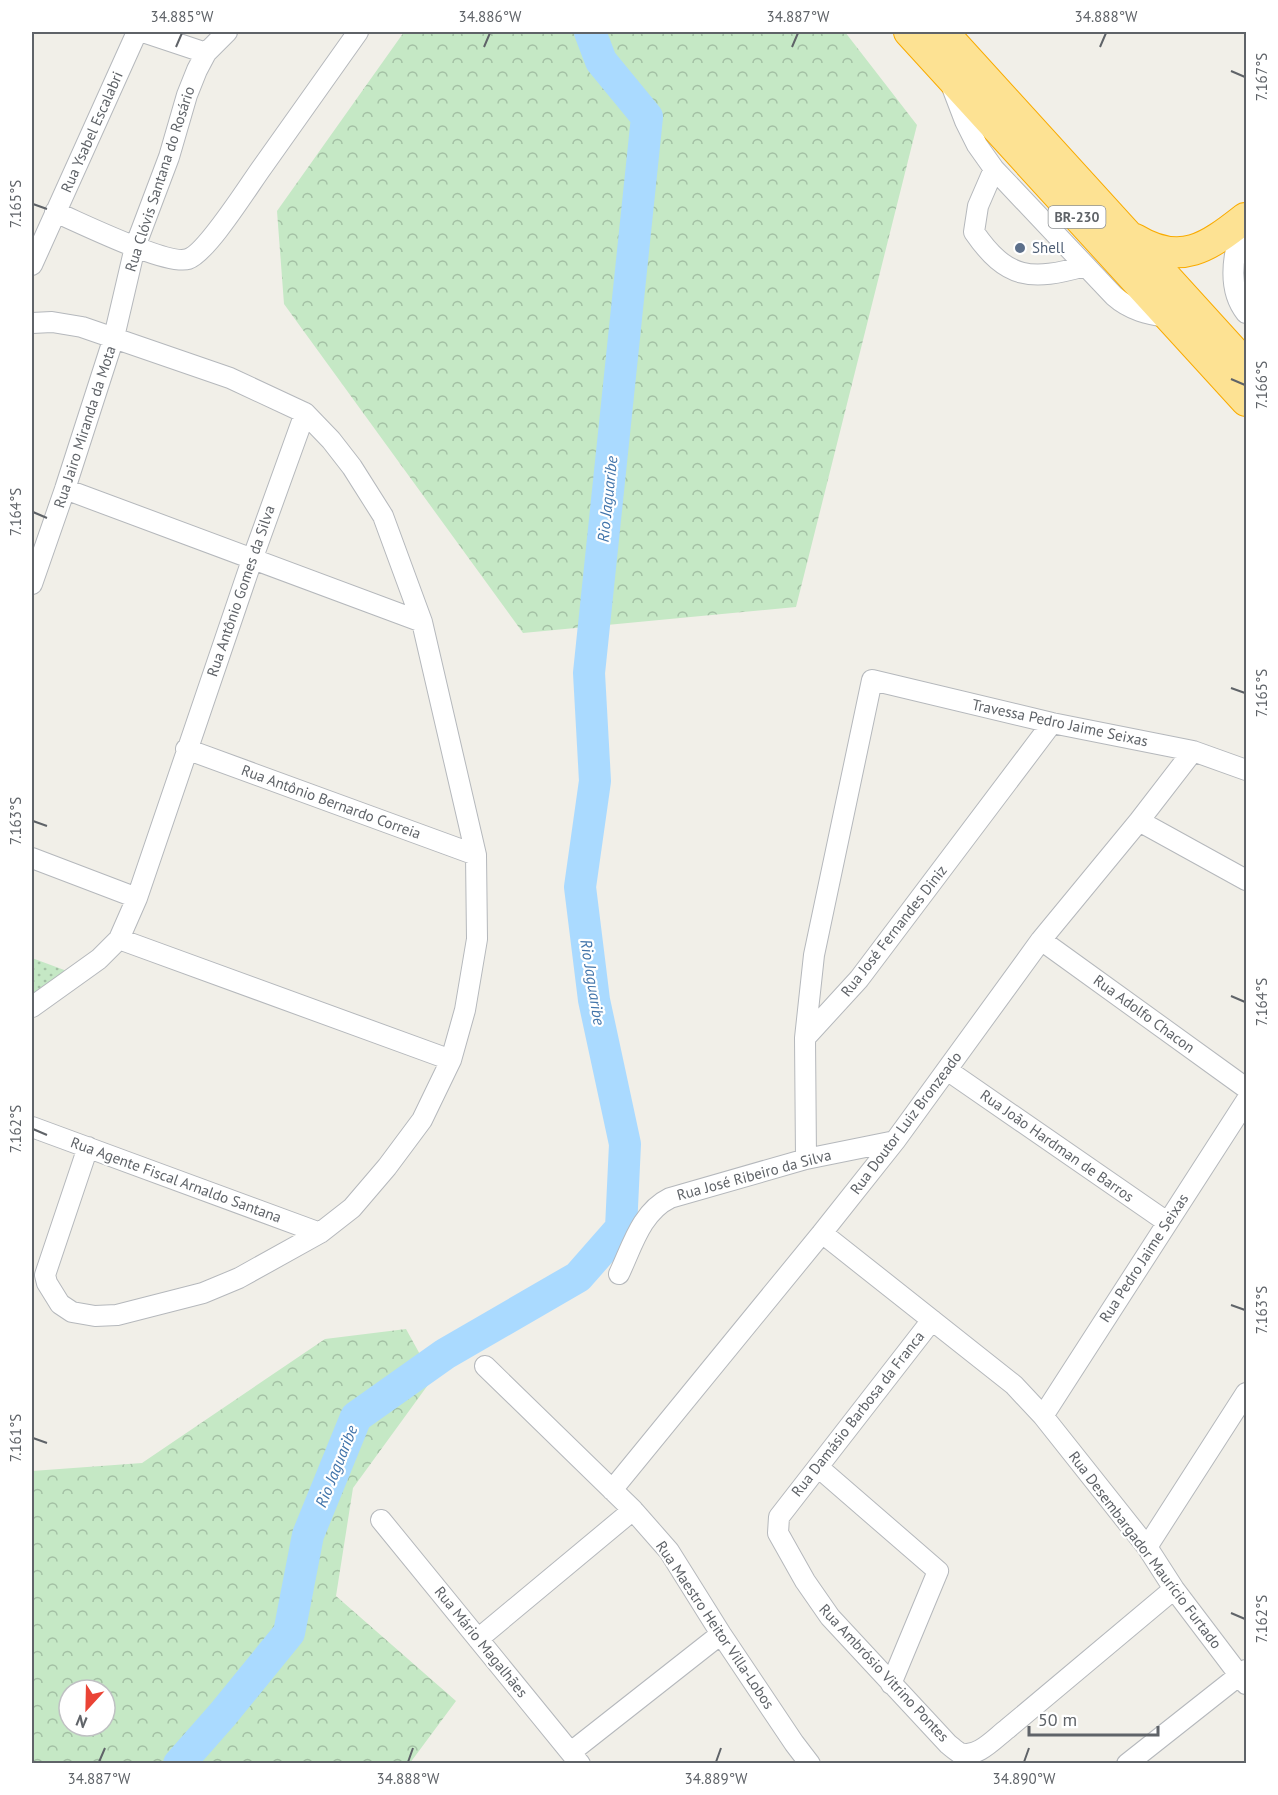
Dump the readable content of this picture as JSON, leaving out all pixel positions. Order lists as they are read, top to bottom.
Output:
{
  "streets": {
    "highway": ["BR-230"],
    "street": [
      "Rua Ysabel Escalabri",
      "Rua Clóvis Santana do Rosário",
      "Rua Jairo Miranda da Mota",
      "Rua Antônio Gomes da Silva",
      "Travessa Pedro Jaime Seixas",
      "Rua Antônio Bernardo Correia",
      "Rua José Fernandes Diniz",
      "Rua Adolfo Chacon",
      "Rua Doutor Luiz Bronzeado",
      "Rua João Hardman de Barros",
      "Rua José Ribeiro da Silva",
      "Rua Agente Fiscal Arnaldo Santana",
      "Rua Pedro Jaime Seixas",
      "Rua Damásio Barbosa da Franca",
      "Rua Desembargador Maurício Furtado",
      "Rua Maestro Heitor Villa-Lobos",
      "Rua Mário Magalhães",
      "Rua Ambrósio Vitrino Pontes"
    ]
  },
  "crossings": [
    ["Rua Clóvis Santana do Rosário", "Rua Jairo Miranda da Mota"],
    ["Rua Antônio Gomes da Silva", "Rua Antônio Bernardo Correia"],
    ["Travessa Pedro Jaime Seixas", "Rua José Fernandes Diniz"],
    ["Travessa Pedro Jaime Seixas", "Rua Doutor Luiz Bronzeado"],
    ["Rua Adolfo Chacon", "Rua Doutor Luiz Bronzeado"],
    ["Rua Doutor Luiz Bronzeado", "Rua João Hardman de Barros"],
    ["Rua Doutor Luiz Bronzeado", "Rua José Ribeiro da Silva"],
    ["Rua Doutor Luiz Bronzeado", "Rua Desembargador Maurício Furtado"],
    ["Rua Doutor Luiz Bronzeado", "Rua Maestro Heitor Villa-Lobos"],
    ["Rua João Hardman de Barros", "Rua Pedro Jaime Seixas"],
    ["Rua Pedro Jaime Seixas", "Rua Desembargador Maurício Furtado"],
    ["Rua Damásio Barbosa da Franca", "Rua Desembargador Maurício Furtado"],
    ["Rua Damásio Barbosa da Franca", "Rua Ambrósio Vitrino Pontes"],
    ["Rua Desembargador Maurício Furtado", "Rua Ambrósio Vitrino Pontes"]
  ],
  "water": ["Rio Jaguaribe"],
  "places": ["Shell"],
  "scale_bar": "50 m",
  "north": "bottom",
  "coordinates": [
    "34.885°W",
    "34.886°W",
    "34.887°W",
    "34.888°W",
    "7.167°S",
    "7.165°S",
    "7.166°S",
    "7.164°S",
    "7.163°S",
    "7.162°S",
    "7.161°S",
    "34.889°W",
    "34.890°W"
  ]
}
